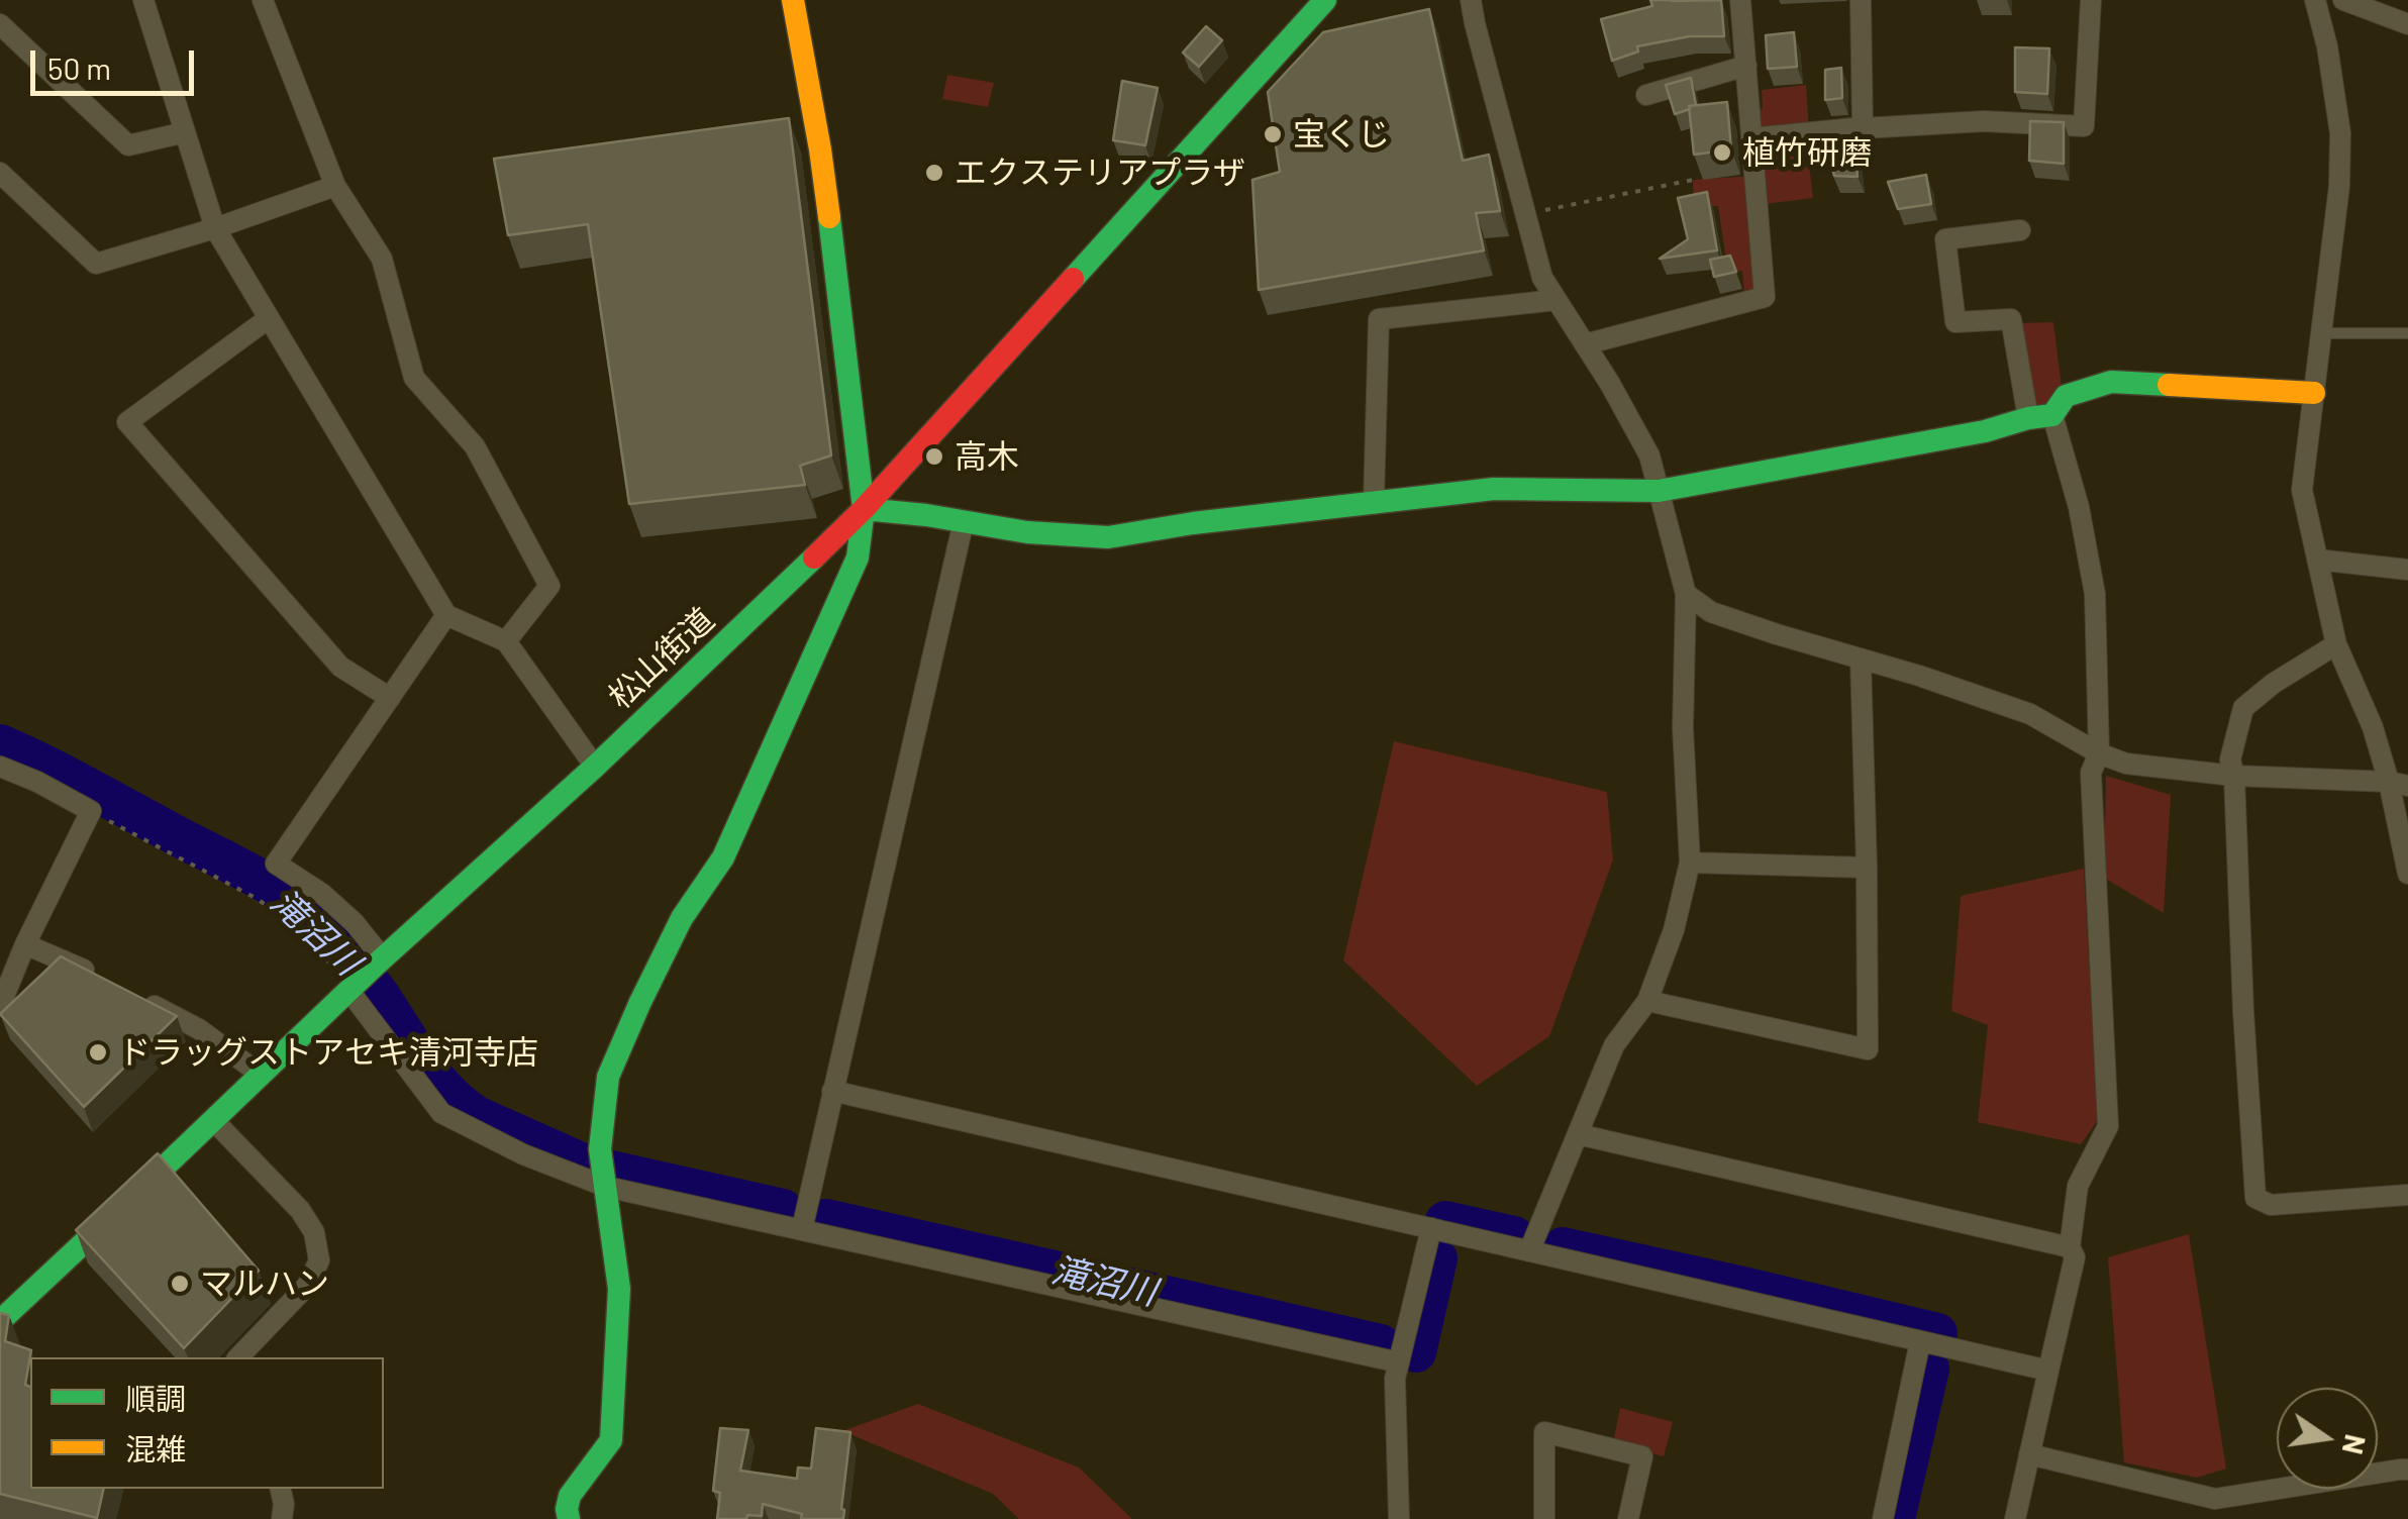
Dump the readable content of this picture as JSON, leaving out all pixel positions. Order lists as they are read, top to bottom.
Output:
{
  "streets": {
    "street": ["松山街道"]
  },
  "water": ["滝沼川"],
  "places": [
    "宝くじ",
    "植竹研磨",
    "エクステリアプラザ",
    "高木",
    "ドラッグストアセキ清河寺店",
    "マルハン"
  ],
  "legend": ["順調", "混雑"],
  "scale_bar": "50 m",
  "north": "right"
}
